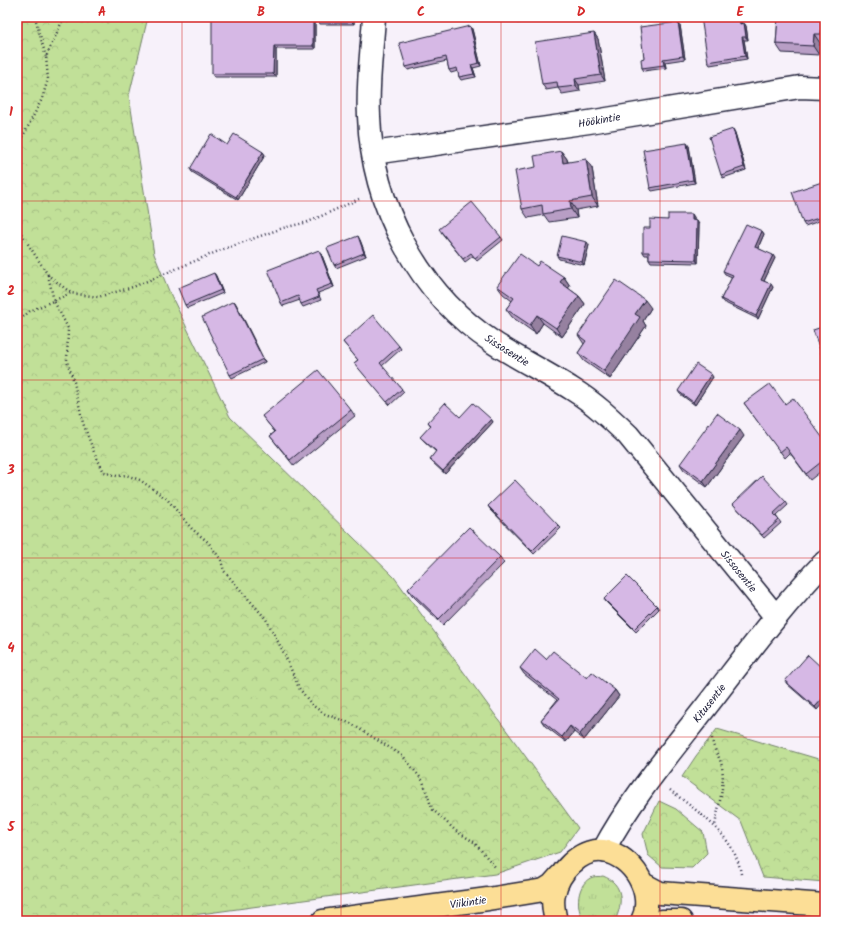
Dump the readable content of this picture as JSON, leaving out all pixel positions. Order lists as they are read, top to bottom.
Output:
{
  "streets": {
    "main road": ["Viikintie"],
    "street": ["Höökintie", "Sissosentie", "Kitusentie"]
  },
  "crossings": [
    ["Höökintie", "Sissosentie"],
    ["Sissosentie", "Kitusentie"],
    ["Kitusentie", "Viikintie"]
  ],
  "grid": {
    "columns": [
      "A",
      "B",
      "C",
      "D",
      "E"
    ],
    "rows": [
      "1",
      "2",
      "3",
      "4",
      "5"
    ]
  }
}
